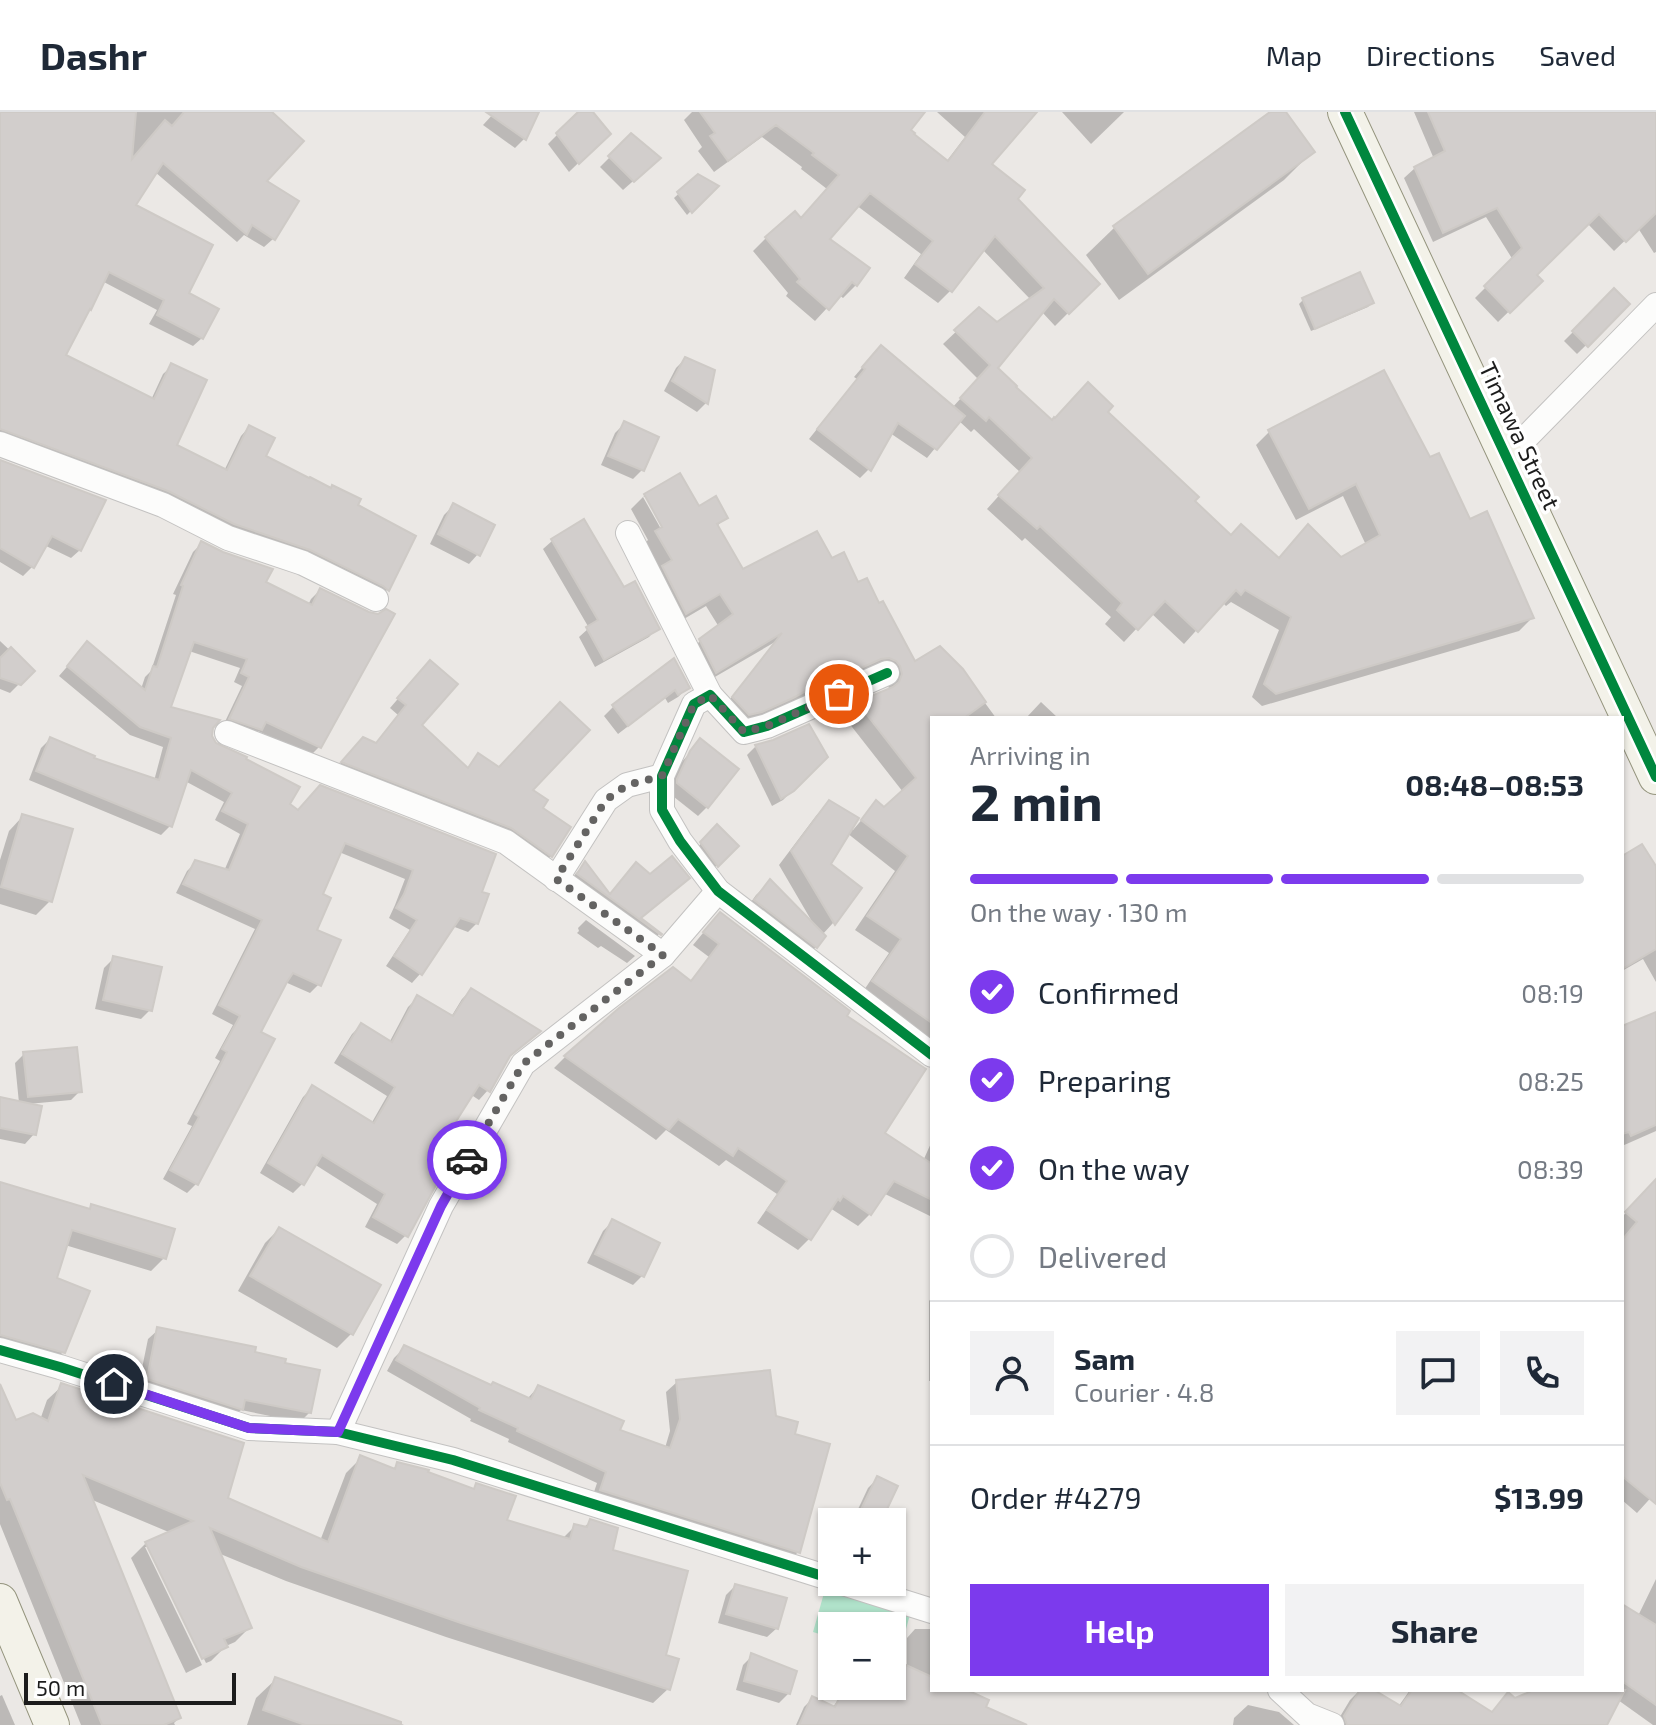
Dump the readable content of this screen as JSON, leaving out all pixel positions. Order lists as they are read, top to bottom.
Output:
{
  "streets": {
    "street": ["Timawa Street"]
  },
  "scale_bar": "50 m",
  "page": {
    "header": "Dashr",
    "nav": ["Map", "Directions", "Saved"],
    "heading": ["2 min", "Arriving in", "08:48–08:53"],
    "panel": [
      "Sam",
      "Courier · 4.8",
      "Order #4279",
      "$13.99"
    ],
    "bar": "On the way · 130 m",
    "list": [
      ["Confirmed", "08:19"],
      ["Preparing", "08:25"],
      ["On the way", "08:39"],
      "Delivered"
    ],
    "map_buttons": ["+", "−"],
    "buttons": ["Help", "Share"],
    "scale": "50 m"
  }
}
